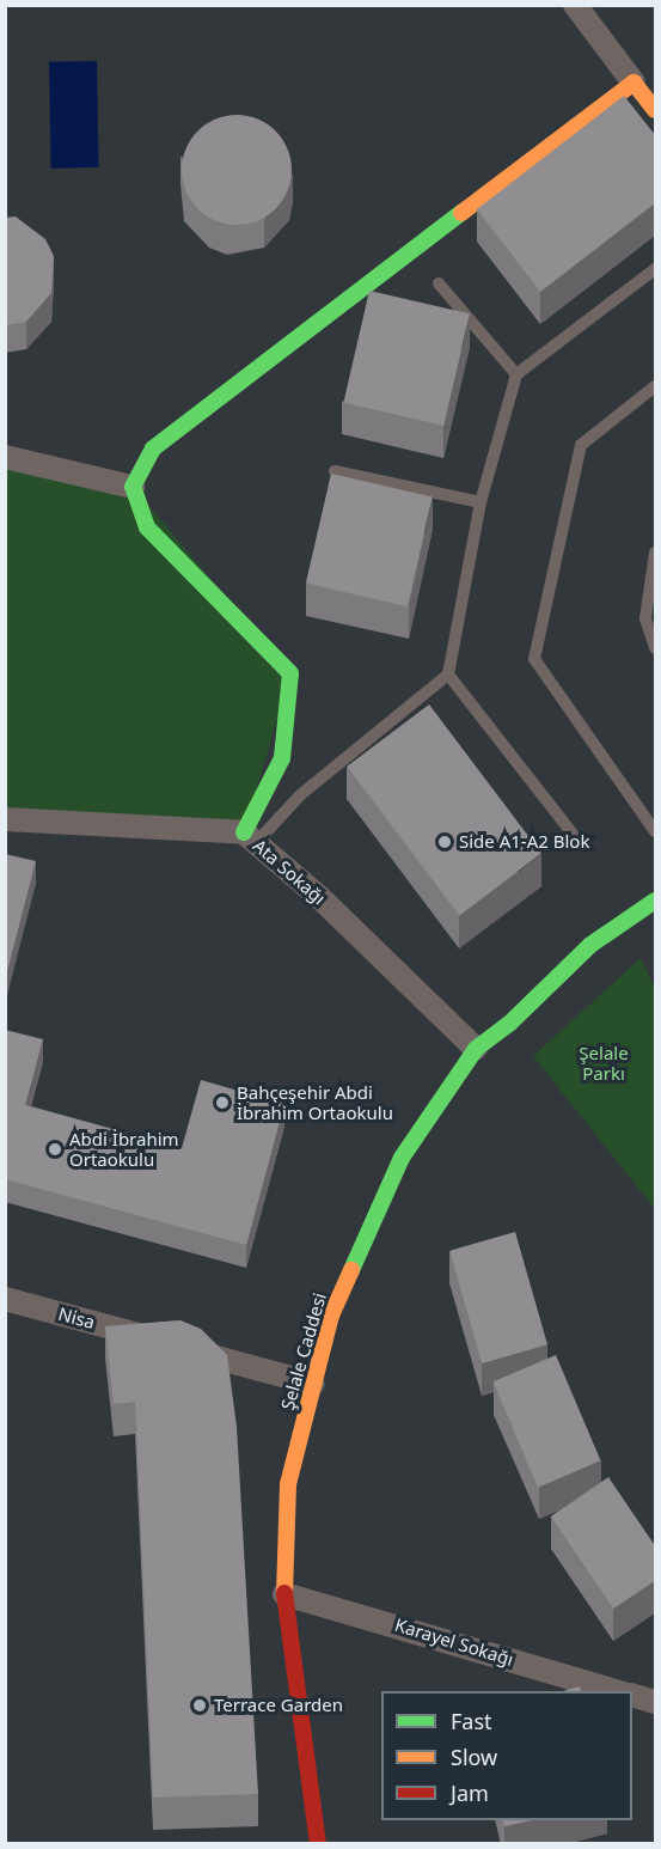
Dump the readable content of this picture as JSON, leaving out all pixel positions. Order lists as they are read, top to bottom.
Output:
{
  "streets": {
    "street": [
      "Ata Sokağı",
      "Nisa",
      "Şelale Caddesi",
      "Karayel Sokağı"
    ]
  },
  "crossings": [
    ["Ata Sokağı", "Şelale Caddesi"],
    ["Nisa", "Şelale Caddesi"],
    ["Şelale Caddesi", "Karayel Sokağı"]
  ],
  "parks": ["Şelale Parkı"],
  "places": [
    "Side A1-A2 Blok",
    "Bahçeşehir Abdi İbrahim Ortaokulu",
    "Abdi İbrahim Ortaokulu",
    "Terrace Garden"
  ],
  "legend": ["Fast", "Slow", "Jam"]
}
